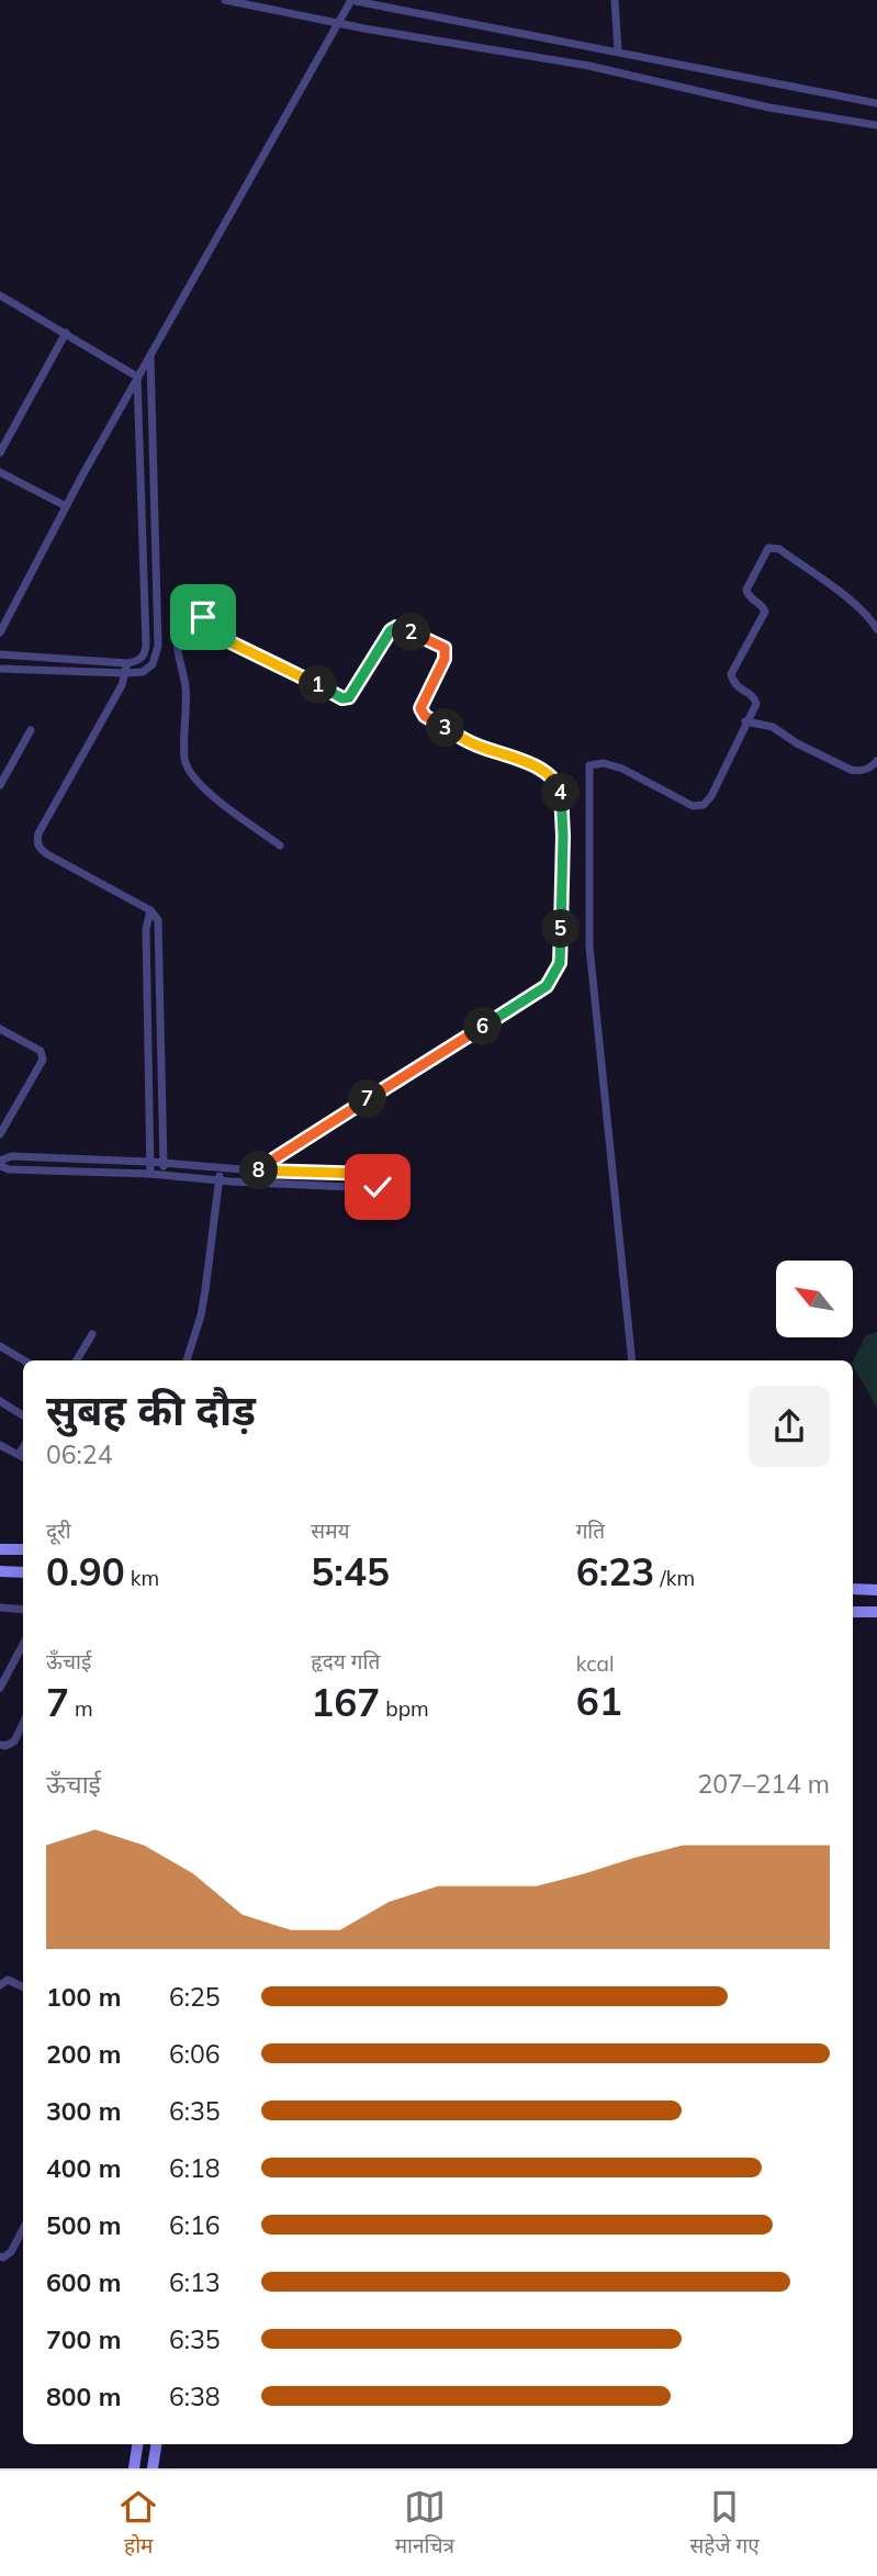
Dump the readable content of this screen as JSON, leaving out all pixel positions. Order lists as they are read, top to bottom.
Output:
{
  "north": "top left",
  "page": {
    "pins": [
      "2",
      "1",
      "3",
      "4",
      "5",
      "6",
      "7",
      "8"
    ],
    "heading": ["सुबह की दौड़", "06:24"],
    "stats": [
      ["दूरी", "0.90 km"],
      ["समय", "5:45"],
      ["गति", "6:23 /km"],
      ["ऊँचाई", "7 m"],
      ["हृदय गति", "167 bpm"],
      ["kcal", "61"]
    ],
    "chart": ["ऊँचाई", "207–214 m"],
    "list": [
      {
        "name": "100 m",
        "note": "6:25"
      },
      {
        "name": "200 m",
        "note": "6:06"
      },
      {
        "name": "300 m",
        "note": "6:35"
      },
      {
        "name": "400 m",
        "note": "6:18"
      },
      {
        "name": "500 m",
        "note": "6:16"
      },
      {
        "name": "600 m",
        "note": "6:13"
      },
      {
        "name": "700 m",
        "note": "6:35"
      },
      {
        "name": "800 m",
        "note": "6:38"
      }
    ],
    "tabs": ["होम", "मानचित्र", "सहेजे गए"]
  }
}
